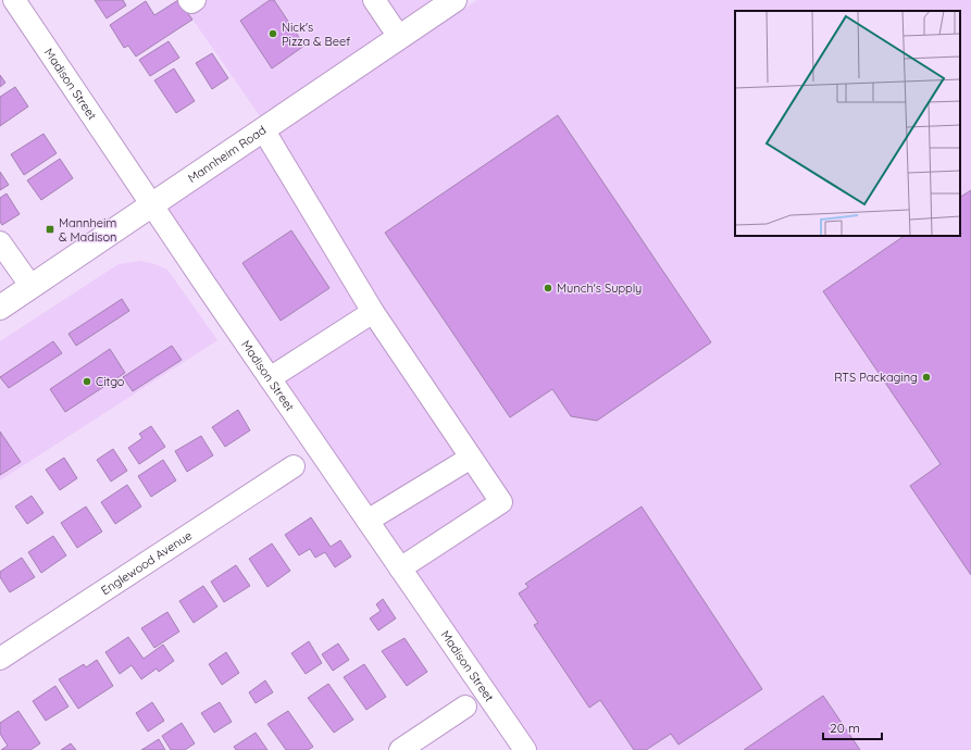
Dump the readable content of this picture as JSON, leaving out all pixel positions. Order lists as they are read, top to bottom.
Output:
{
  "streets": {
    "main road": ["Mannheim Road"],
    "street": ["Madison Street", "Englewood Avenue"]
  },
  "crossings": [
    ["Madison Street", "Mannheim Road"]
  ],
  "places": {
    "other": [
      "Nick's Pizza & Beef",
      "Munch's Supply",
      "RTS Packaging",
      "Citgo"
    ],
    "transit": ["Mannheim & Madison"]
  },
  "scale_bar": "20 m"
}
